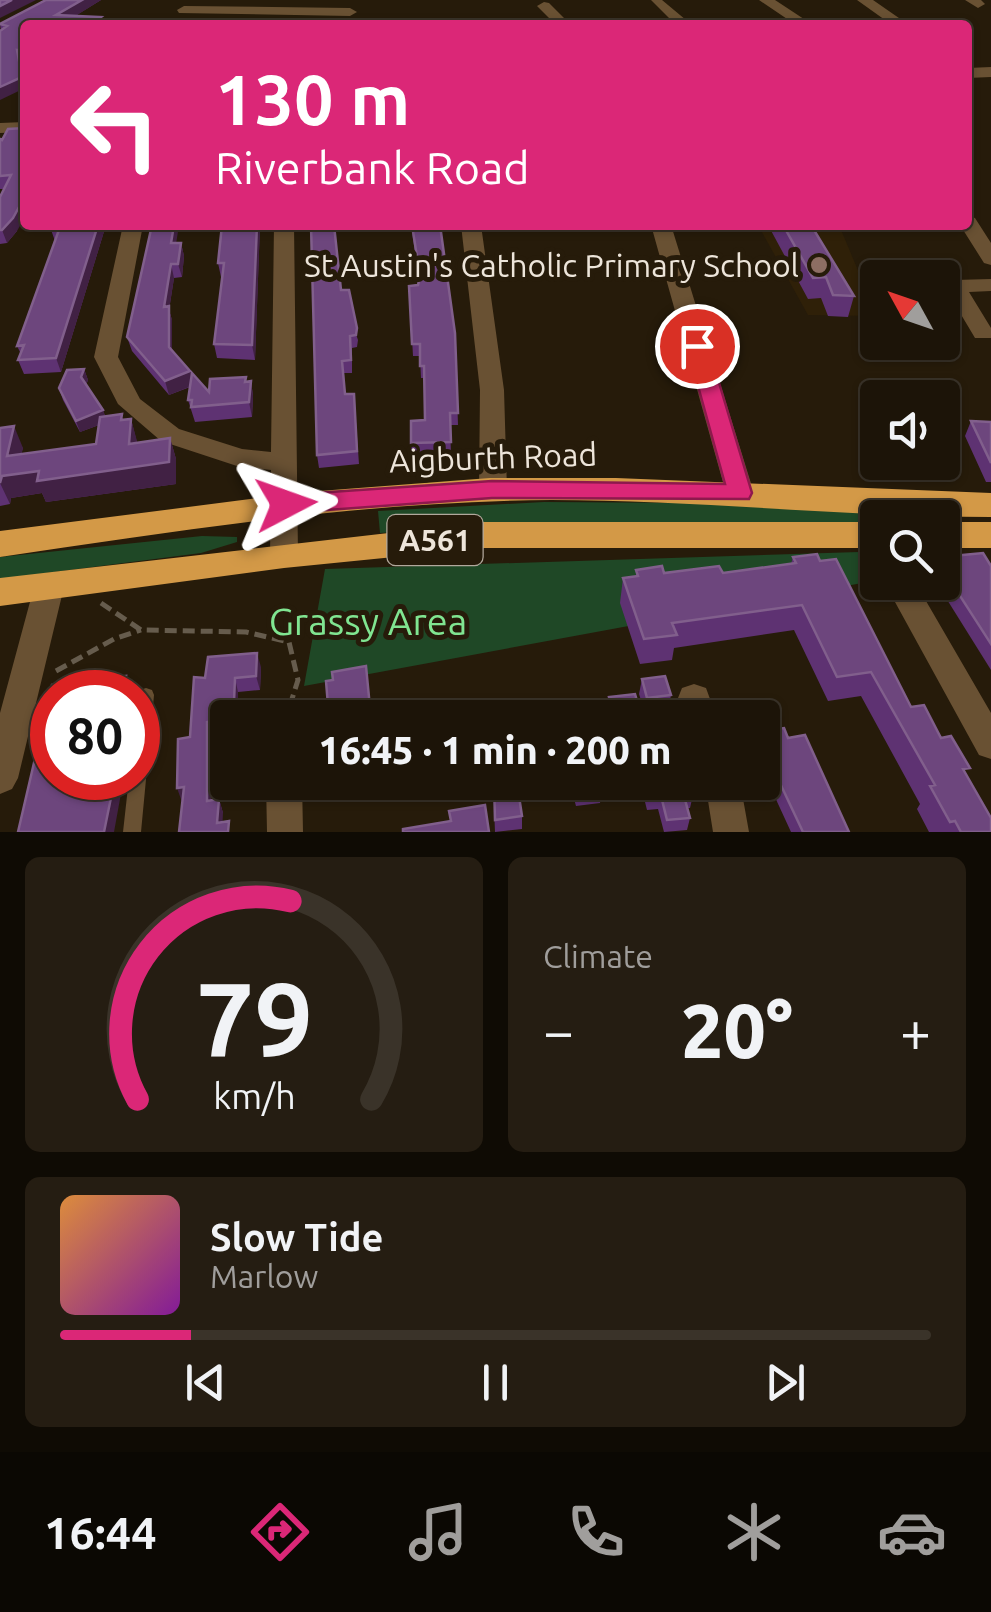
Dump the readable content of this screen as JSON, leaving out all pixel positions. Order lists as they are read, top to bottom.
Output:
{
  "streets": {
    "highway": ["Aigburth Road", "A561"]
  },
  "parks": ["Grassy Area"],
  "places": ["St Austin's Catholic Primary School"],
  "north": "top left",
  "page": {
    "turn": ["130 m", "Riverbank Road"],
    "limit": "80",
    "trip": "16:45 · 1 min · 200 m",
    "tile": "Climate",
    "heat": ["−", "20°", "+"],
    "song": ["Slow Tide", "Marlow"],
    "tabs": "16:44",
    "gauge": ["79", "km/h"]
  }
}
